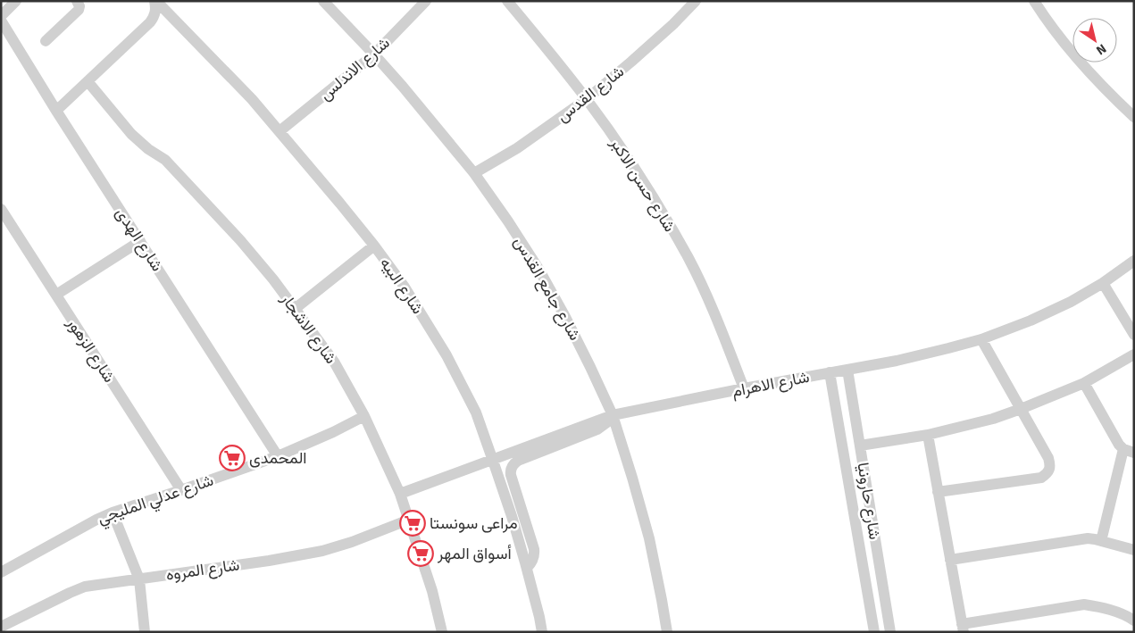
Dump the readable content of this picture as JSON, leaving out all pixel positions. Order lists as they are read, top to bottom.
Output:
{
  "streets": {
    "street": [
      "شارع الاندلس",
      "شارع القدس",
      "شارع حسن الاكبر",
      "شارع الهدى",
      "شارع البيه",
      "شارع جامع القدس",
      "شارع الاشجار",
      "شارع الزهور",
      "شارع الاهرام",
      "شارع عدلي المليجي",
      "شارع حارونيا",
      "شارع المروه"
    ]
  },
  "crossings": [
    ["شارع الاندلس", "شارع البيه"],
    ["شارع الاندلس", "شارع جامع القدس"],
    ["شارع القدس", "شارع حسن الاكبر"],
    ["شارع القدس", "شارع جامع القدس"],
    ["شارع حسن الاكبر", "شارع الاهرام"],
    ["شارع الهدى", "شارع عدلي المليجي"],
    ["شارع البيه", "شارع الاهرام"],
    ["شارع جامع القدس", "شارع الاهرام"],
    ["شارع الاشجار", "شارع الاهرام"],
    ["شارع الاشجار", "شارع عدلي المليجي"],
    ["شارع الاشجار", "شارع المروه"],
    ["شارع الزهور", "شارع عدلي المليجي"],
    ["شارع الاهرام", "شارع حارونيا"]
  ],
  "places": {
    "supermarket": ["المحمدى", "مراعى سونستا", "أسواق المهر"]
  },
  "north": "bottom right"
}
